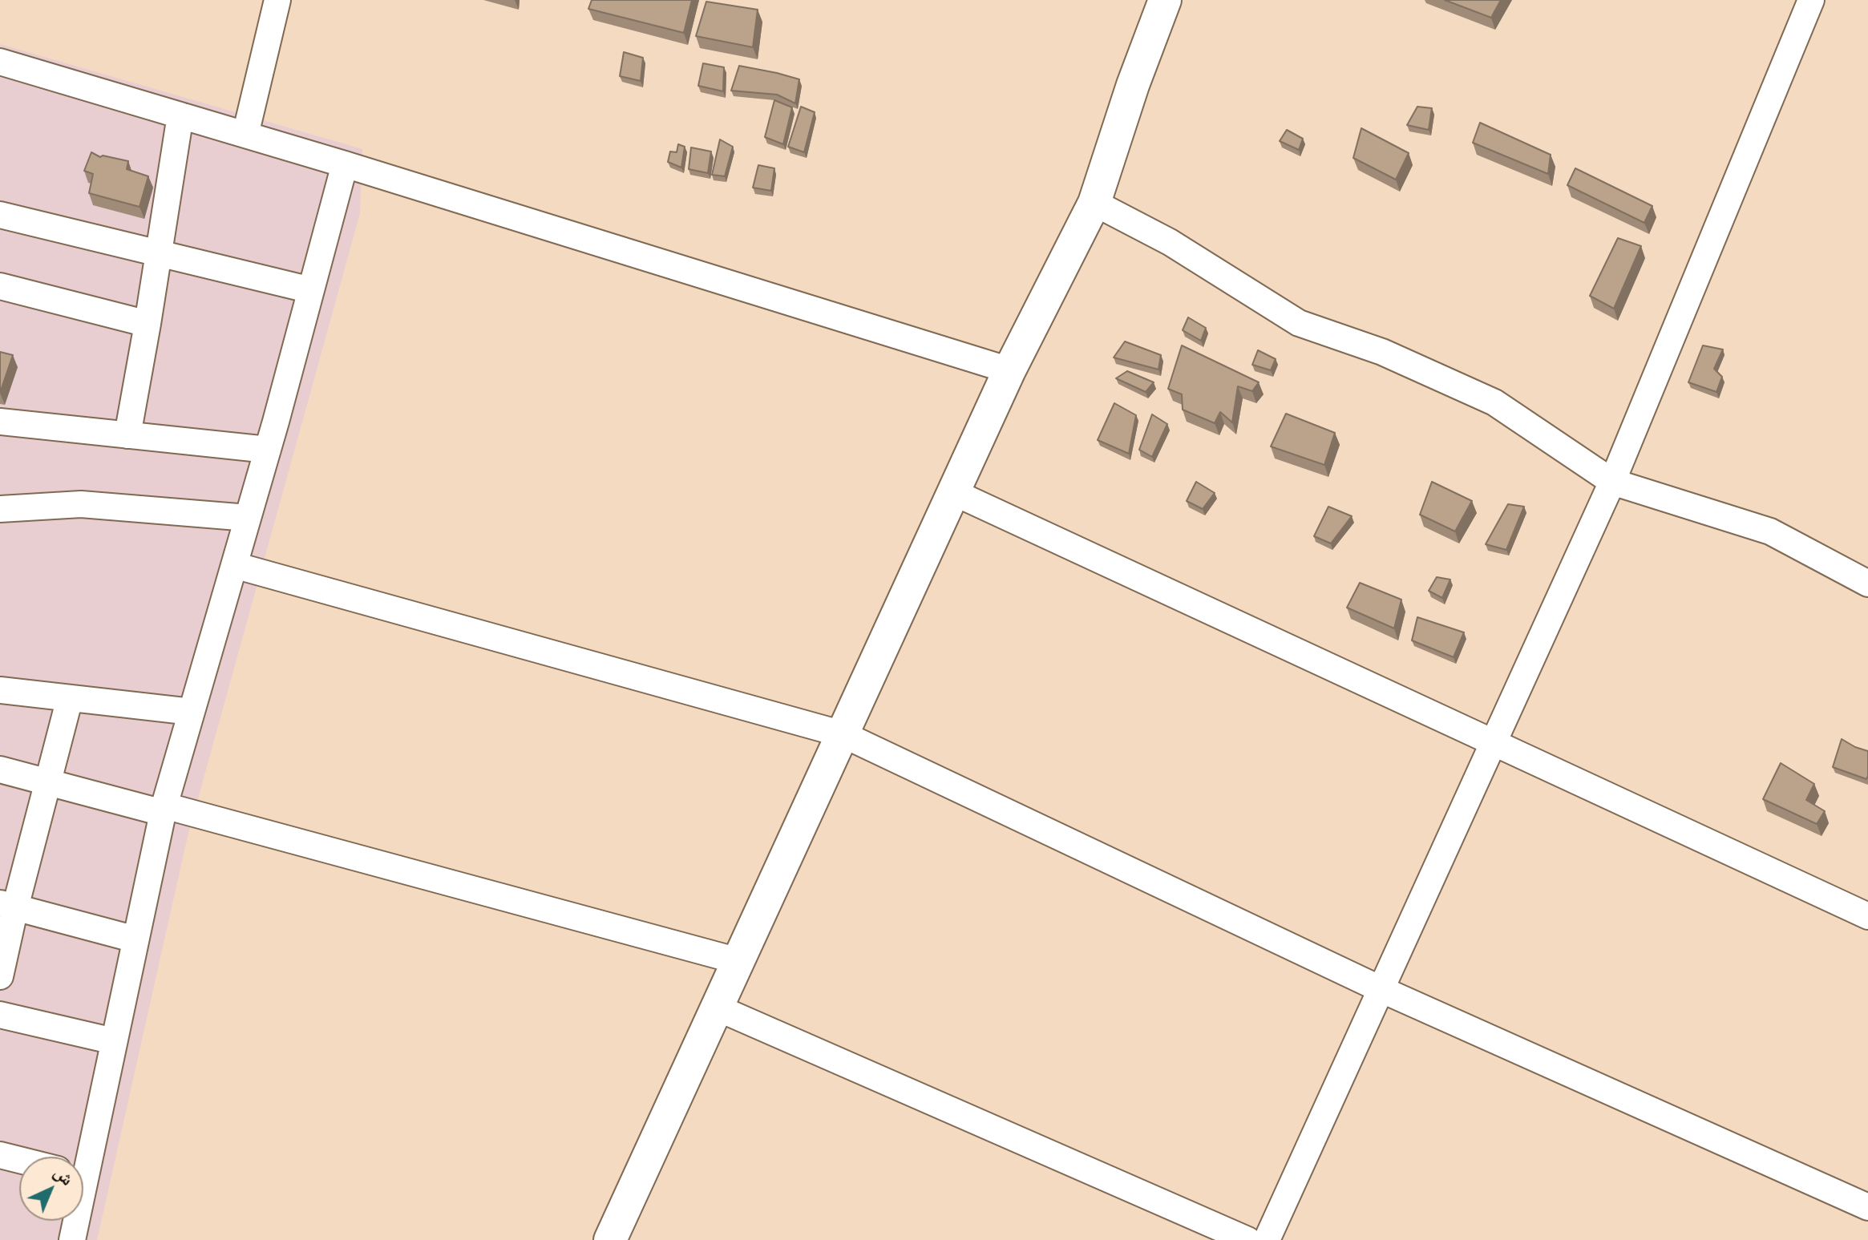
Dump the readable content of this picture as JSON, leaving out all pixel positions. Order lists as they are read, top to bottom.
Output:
{
  "north": "top right"
}
